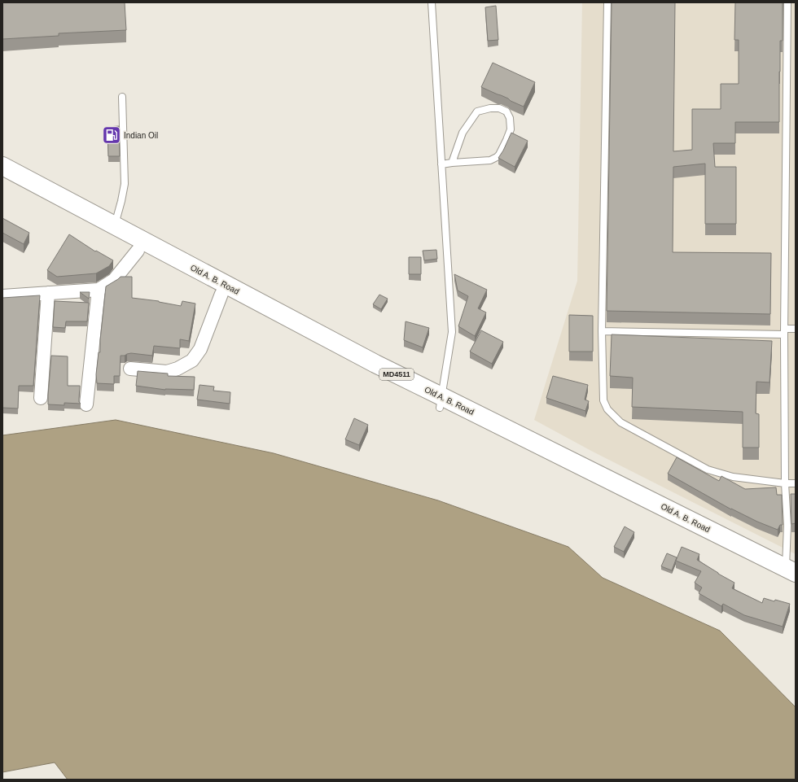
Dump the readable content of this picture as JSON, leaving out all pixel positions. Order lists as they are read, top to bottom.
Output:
{
  "streets": {
    "main road": ["Old A. B. Road", "MD4511"]
  },
  "places": {
    "fuel station": ["Indian Oil"]
  }
}
